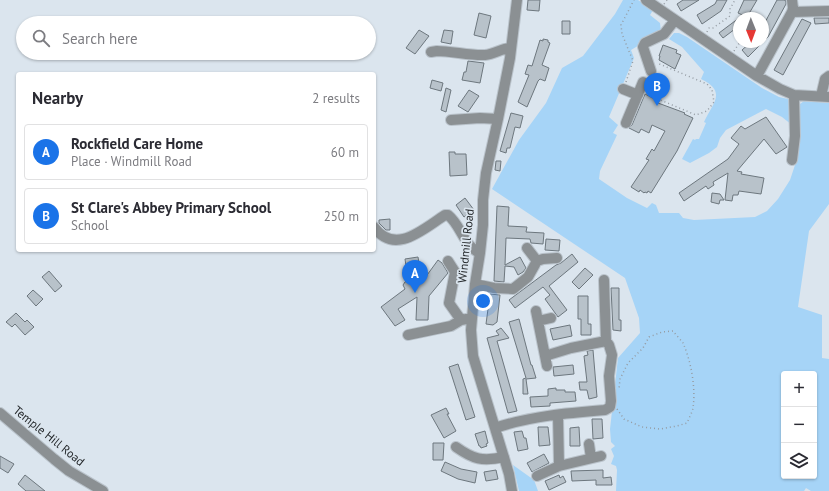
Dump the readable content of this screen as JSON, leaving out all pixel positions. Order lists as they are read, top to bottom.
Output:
{
  "streets": {
    "street": ["Windmill Road", "Temple Hill Road"]
  },
  "north": "bottom",
  "page": {
    "search": "Search here",
    "heading": ["Nearby", "2 results"],
    "pins": ["B", "A"],
    "list": [
      {
        "mark": "A",
        "name": "Rockfield Care Home",
        "note": "Place · Windmill Road",
        "value": "60 m"
      },
      {
        "mark": "B",
        "name": "St Clare's Abbey Primary School",
        "note": "School",
        "value": "250 m"
      }
    ],
    "map_buttons": ["+", "−"]
  }
}
